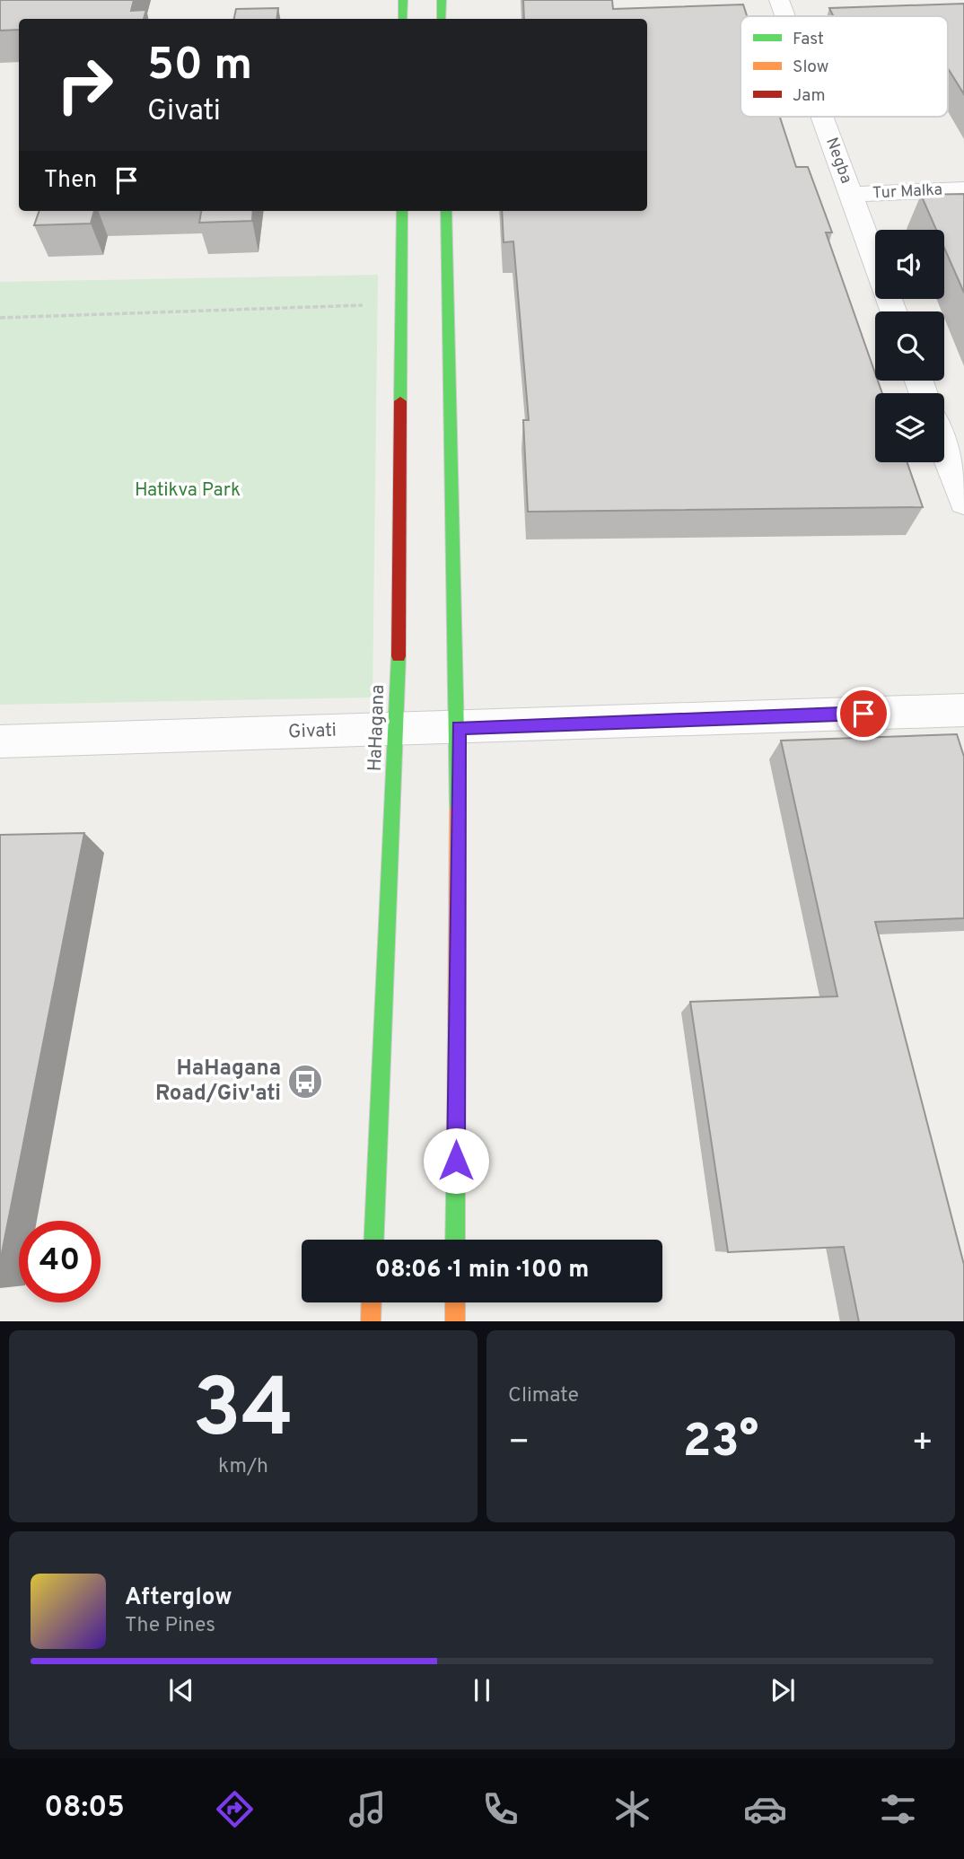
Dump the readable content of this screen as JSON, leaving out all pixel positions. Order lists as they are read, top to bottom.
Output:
{
  "streets": {
    "street": [
      "Negba",
      "Tur Malka",
      "HaHagana",
      "Givati"
    ]
  },
  "crossings": [
    ["Negba", "Tur Malka"],
    ["HaHagana", "Givati"]
  ],
  "parks": ["Hatikva Park"],
  "places": {
    "bus stop": ["HaHagana Road/Giv'ati"]
  },
  "legend": ["Fast", "Slow", "Jam"],
  "page": {
    "turn": ["50 m", "Givati"],
    "then": "Then",
    "limit": "40",
    "trip": "08:06 · 1 min · 100 m",
    "tile": [
      ["34", "km/h"],
      "Climate"
    ],
    "heat": ["−", "23°", "+"],
    "song": ["Afterglow", "The Pines"],
    "tabs": "08:05"
  }
}
